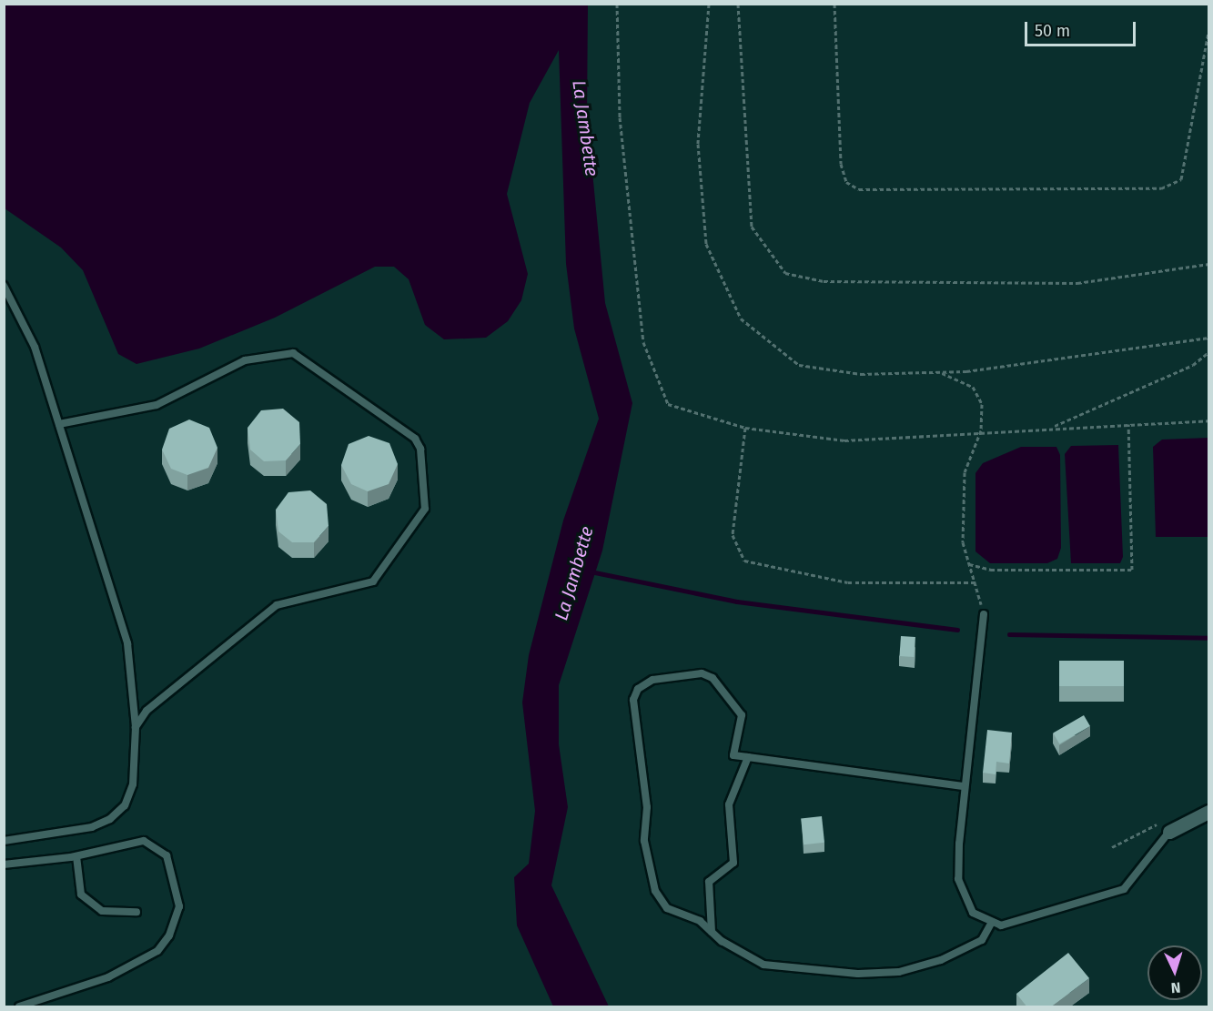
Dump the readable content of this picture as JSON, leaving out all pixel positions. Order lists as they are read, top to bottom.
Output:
{
  "water": ["La Jambette"],
  "scale_bar": "50 m",
  "north": "bottom"
}
